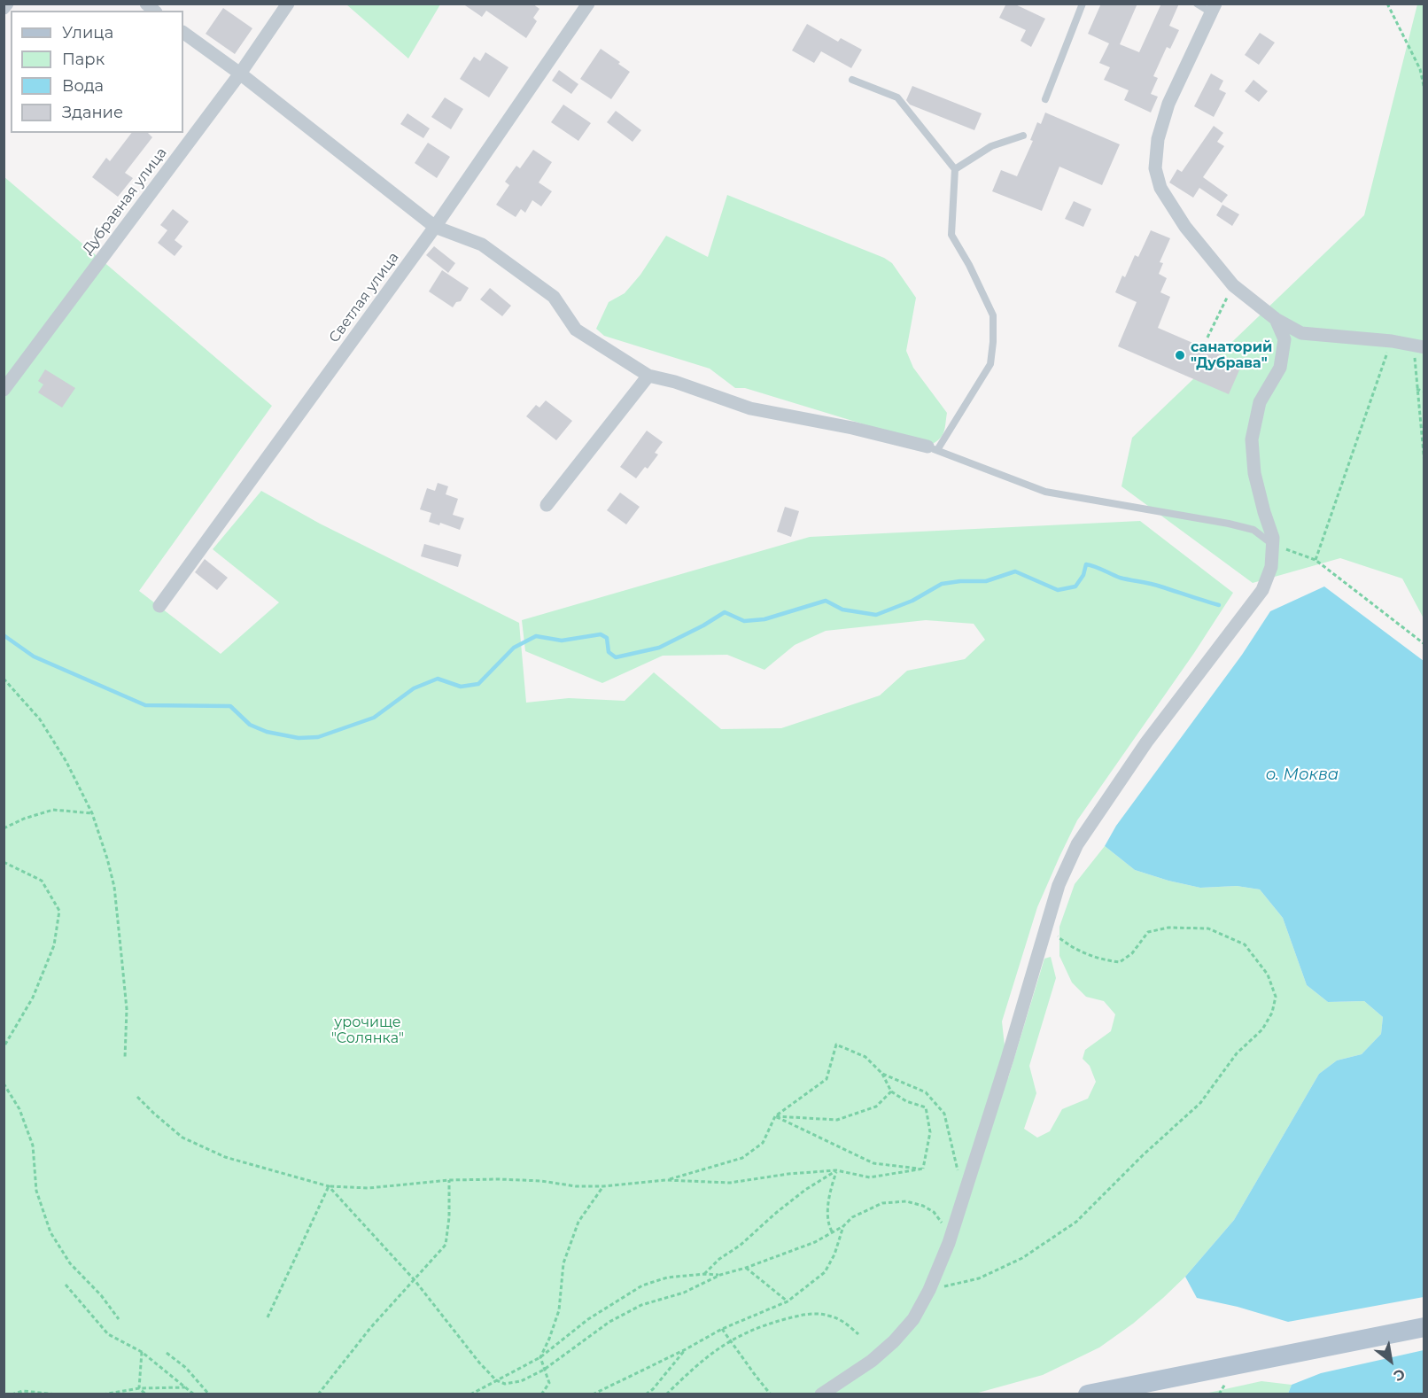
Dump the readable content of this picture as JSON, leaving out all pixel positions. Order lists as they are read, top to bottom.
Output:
{
  "streets": {
    "street": ["Дубравная улица", "Светлая улица"]
  },
  "water": ["о. Моква"],
  "parks": ["урочище \"Солянка\""],
  "places": ["санаторий \"Дубрава\""],
  "legend": [
    "Улица",
    "Парк",
    "Вода",
    "Здание"
  ],
  "north": "bottom right"
}
